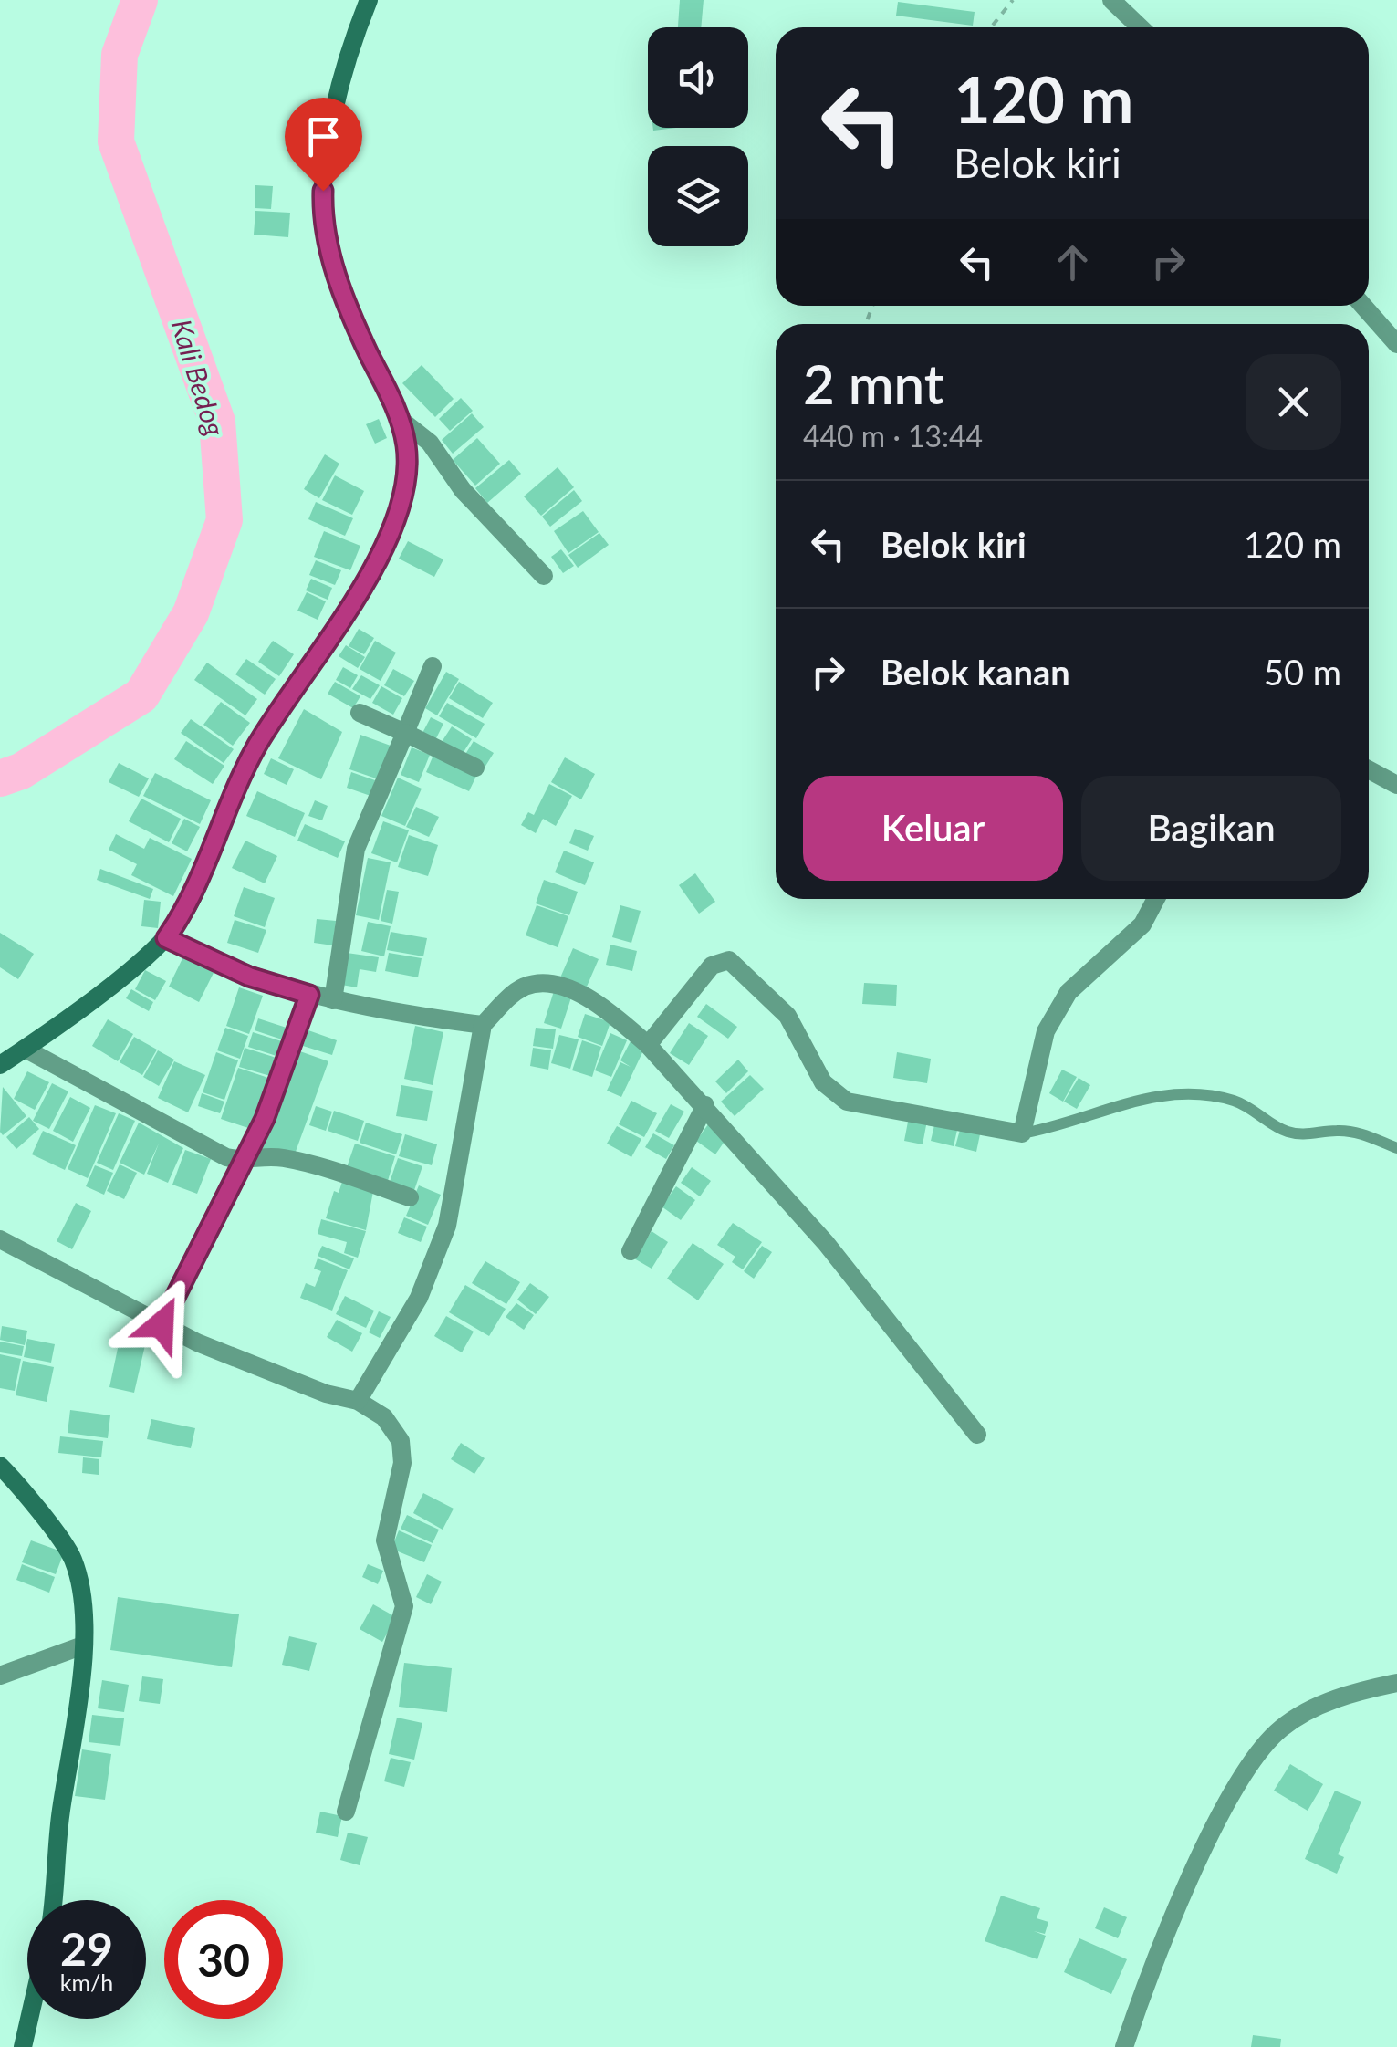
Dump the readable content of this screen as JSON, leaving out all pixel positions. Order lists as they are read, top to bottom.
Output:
{
  "water": ["Kali Bedog"],
  "page": {
    "turn": ["120 m", "Belok kiri"],
    "heading": ["2 mnt", "440 m · 13:44"],
    "list": [
      {
        "name": "Belok kiri",
        "value": "120 m"
      },
      {
        "name": "Belok kanan",
        "value": "50 m"
      }
    ],
    "buttons": ["Keluar", "Bagikan"],
    "speed": "29 km/h",
    "limit": "30"
  }
}
